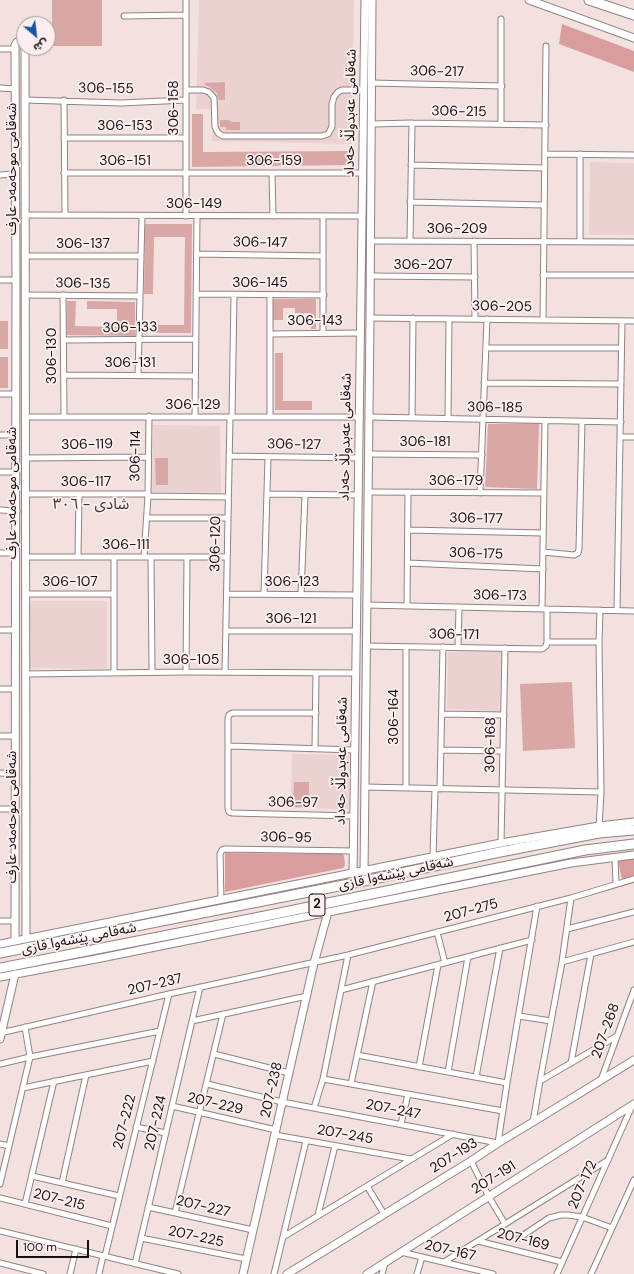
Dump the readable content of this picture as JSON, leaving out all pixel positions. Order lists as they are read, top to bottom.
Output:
{
  "streets": {
    "highway": ["شەقامی پێشەوا قازی", "2"],
    "street": [
      "306-217",
      "306-155",
      "306-158",
      "306-215",
      "شەقامی عەبدوڵڵا حەداد",
      "306-153",
      "306-151",
      "306-159",
      "شەقامی موحەمەد عارف",
      "306-149",
      "306-209",
      "306-147",
      "306-137",
      "306-207",
      "306-145",
      "306-135",
      "306-205",
      "306-143",
      "306-133",
      "306-130",
      "306-131",
      "306-129",
      "306-185",
      "306-181",
      "306-119",
      "306-127",
      "306-114",
      "306-179",
      "306-117",
      "306-177",
      "306-120",
      "306-111",
      "306-175",
      "306-107",
      "306-123",
      "306-173",
      "306-121",
      "306-171",
      "306-105",
      "306-164",
      "306-168",
      "306-97",
      "306-95",
      "207-275",
      "207-237",
      "207-268",
      "207-238",
      "207-229",
      "207-247",
      "207-222",
      "207-224",
      "207-245",
      "207-193",
      "207-191",
      "207-172",
      "207-215",
      "207-227",
      "207-225",
      "207-169",
      "207-167"
    ]
  },
  "crossings": [
    ["306-217", "شەقامی عەبدوڵڵا حەداد"],
    ["306-155", "306-158"],
    ["306-155", "شەقامی موحەمەد عارف"],
    ["306-158", "306-153"],
    ["306-158", "306-151"],
    ["306-158", "306-159"],
    ["306-158", "306-149"],
    ["306-215", "شەقامی عەبدوڵڵا حەداد"],
    ["شەقامی عەبدوڵڵا حەداد", "306-159"],
    ["شەقامی عەبدوڵڵا حەداد", "306-149"],
    ["شەقامی عەبدوڵڵا حەداد", "306-209"],
    ["شەقامی عەبدوڵڵا حەداد", "306-207"],
    ["شەقامی عەبدوڵڵا حەداد", "306-205"],
    ["شەقامی عەبدوڵڵا حەداد", "306-143"],
    ["شەقامی عەبدوڵڵا حەداد", "306-129"],
    ["شەقامی عەبدوڵڵا حەداد", "306-185"],
    ["شەقامی عەبدوڵڵا حەداد", "306-181"],
    ["شەقامی عەبدوڵڵا حەداد", "306-127"],
    ["شەقامی عەبدوڵڵا حەداد", "306-179"],
    ["شەقامی عەبدوڵڵا حەداد", "306-123"],
    ["شەقامی عەبدوڵڵا حەداد", "306-173"],
    ["شەقامی عەبدوڵڵا حەداد", "306-121"],
    ["شەقامی عەبدوڵڵا حەداد", "306-171"],
    ["شەقامی عەبدوڵڵا حەداد", "306-105"],
    ["شەقامی عەبدوڵڵا حەداد", "306-97"],
    ["شەقامی عەبدوڵڵا حەداد", "306-95"],
    ["شەقامی عەبدوڵڵا حەداد", "شەقامی پێشەوا قازی"],
    ["306-151", "306-159"],
    ["شەقامی موحەمەد عارف", "306-149"],
    ["شەقامی موحەمەد عارف", "306-137"],
    ["شەقامی موحەمەد عارف", "306-135"],
    ["شەقامی موحەمەد عارف", "306-129"],
    ["شەقامی موحەمەد عارف", "306-119"],
    ["شەقامی موحەمەد عارف", "306-117"],
    ["شەقامی موحەمەد عارف", "306-111"],
    ["شەقامی موحەمەد عارف", "306-107"],
    ["شەقامی موحەمەد عارف", "306-105"],
    ["306-145", "306-120"],
    ["306-135", "306-130"],
    ["306-133", "306-130"],
    ["306-130", "306-131"],
    ["306-130", "306-129"],
    ["306-129", "306-114"],
    ["306-129", "306-120"],
    ["306-119", "306-114"],
    ["306-127", "306-120"],
    ["306-114", "306-117"],
    ["306-114", "306-111"],
    ["306-117", "306-120"],
    ["306-120", "306-111"],
    ["306-120", "306-123"],
    ["306-120", "306-121"],
    ["306-120", "306-105"],
    ["306-171", "306-164"],
    ["306-171", "306-168"],
    ["306-168", "شەقامی پێشەوا قازی"],
    ["207-275", "207-237"],
    ["207-275", "207-238"],
    ["207-237", "207-238"],
    ["207-237", "207-222"],
    ["207-237", "207-224"],
    ["207-268", "207-193"],
    ["207-238", "207-229"],
    ["207-238", "207-247"],
    ["207-238", "207-245"],
    ["207-238", "207-227"],
    ["207-238", "207-225"],
    ["207-229", "207-224"],
    ["207-229", "207-245"],
    ["207-247", "207-193"],
    ["207-222", "207-215"],
    ["207-224", "207-227"],
    ["207-224", "207-225"],
    ["207-191", "207-172"],
    ["207-191", "207-167"],
    ["207-172", "207-169"]
  ],
  "districts": ["شادی - ٣٠٦"],
  "scale_bar": "100 m",
  "north": "bottom right"
}
